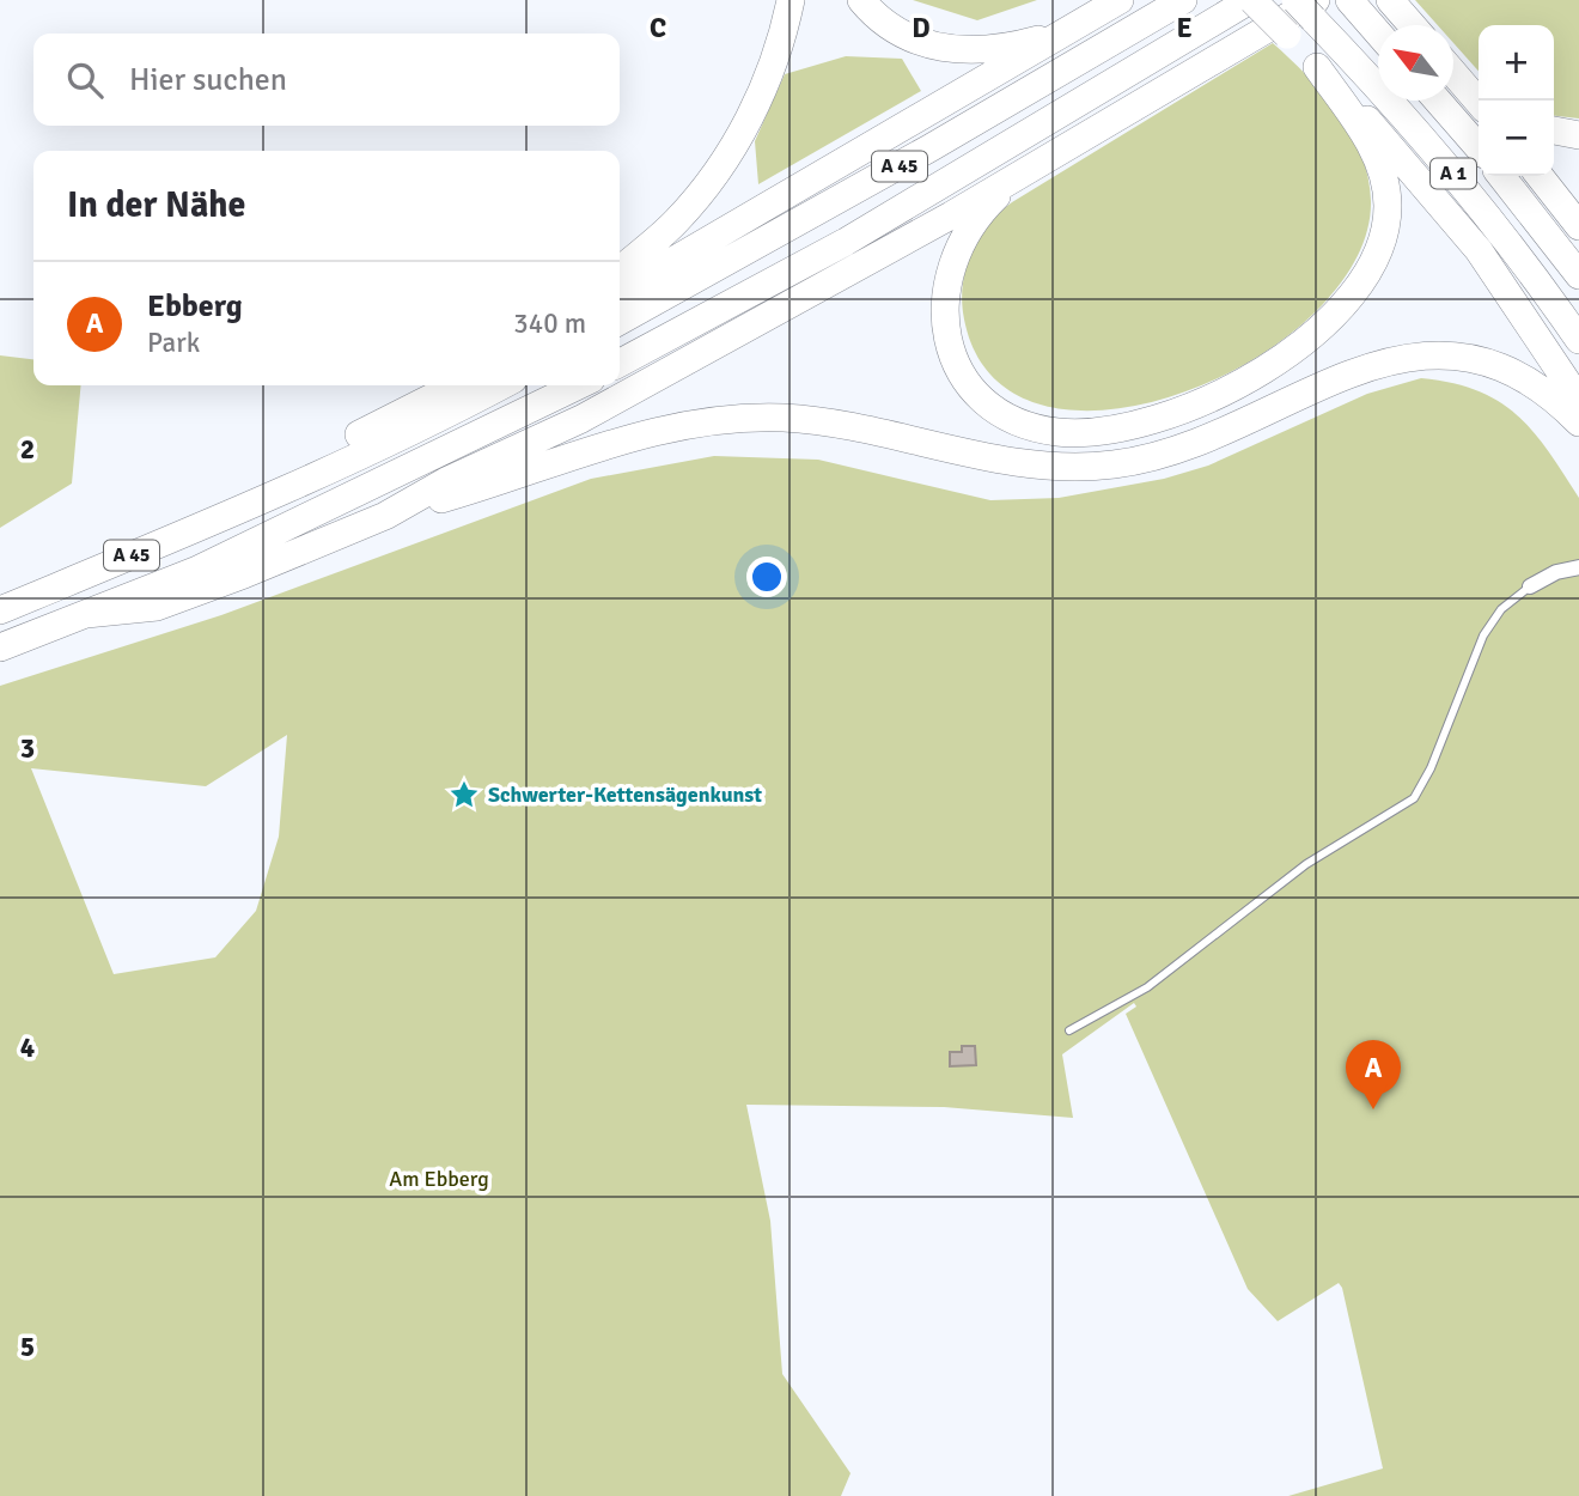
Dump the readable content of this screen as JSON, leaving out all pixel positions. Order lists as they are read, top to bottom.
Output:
{
  "streets": {
    "highway": ["A 45", "A 1"]
  },
  "parks": ["Am Ebberg"],
  "places": {
    "place": ["Schwerter-Kettensägenkunst"]
  },
  "north": "top left",
  "page": {
    "map_buttons": ["+", "−"],
    "search": "Hier suchen",
    "heading": "In der Nähe",
    "list": [
      {
        "mark": "A",
        "name": "Ebberg",
        "note": "Park",
        "value": "340 m"
      }
    ],
    "pins": "A"
  },
  "grid": {
    "columns": ["C", "D", "E"],
    "rows": [
      "2",
      "3",
      "4",
      "5"
    ]
  }
}
